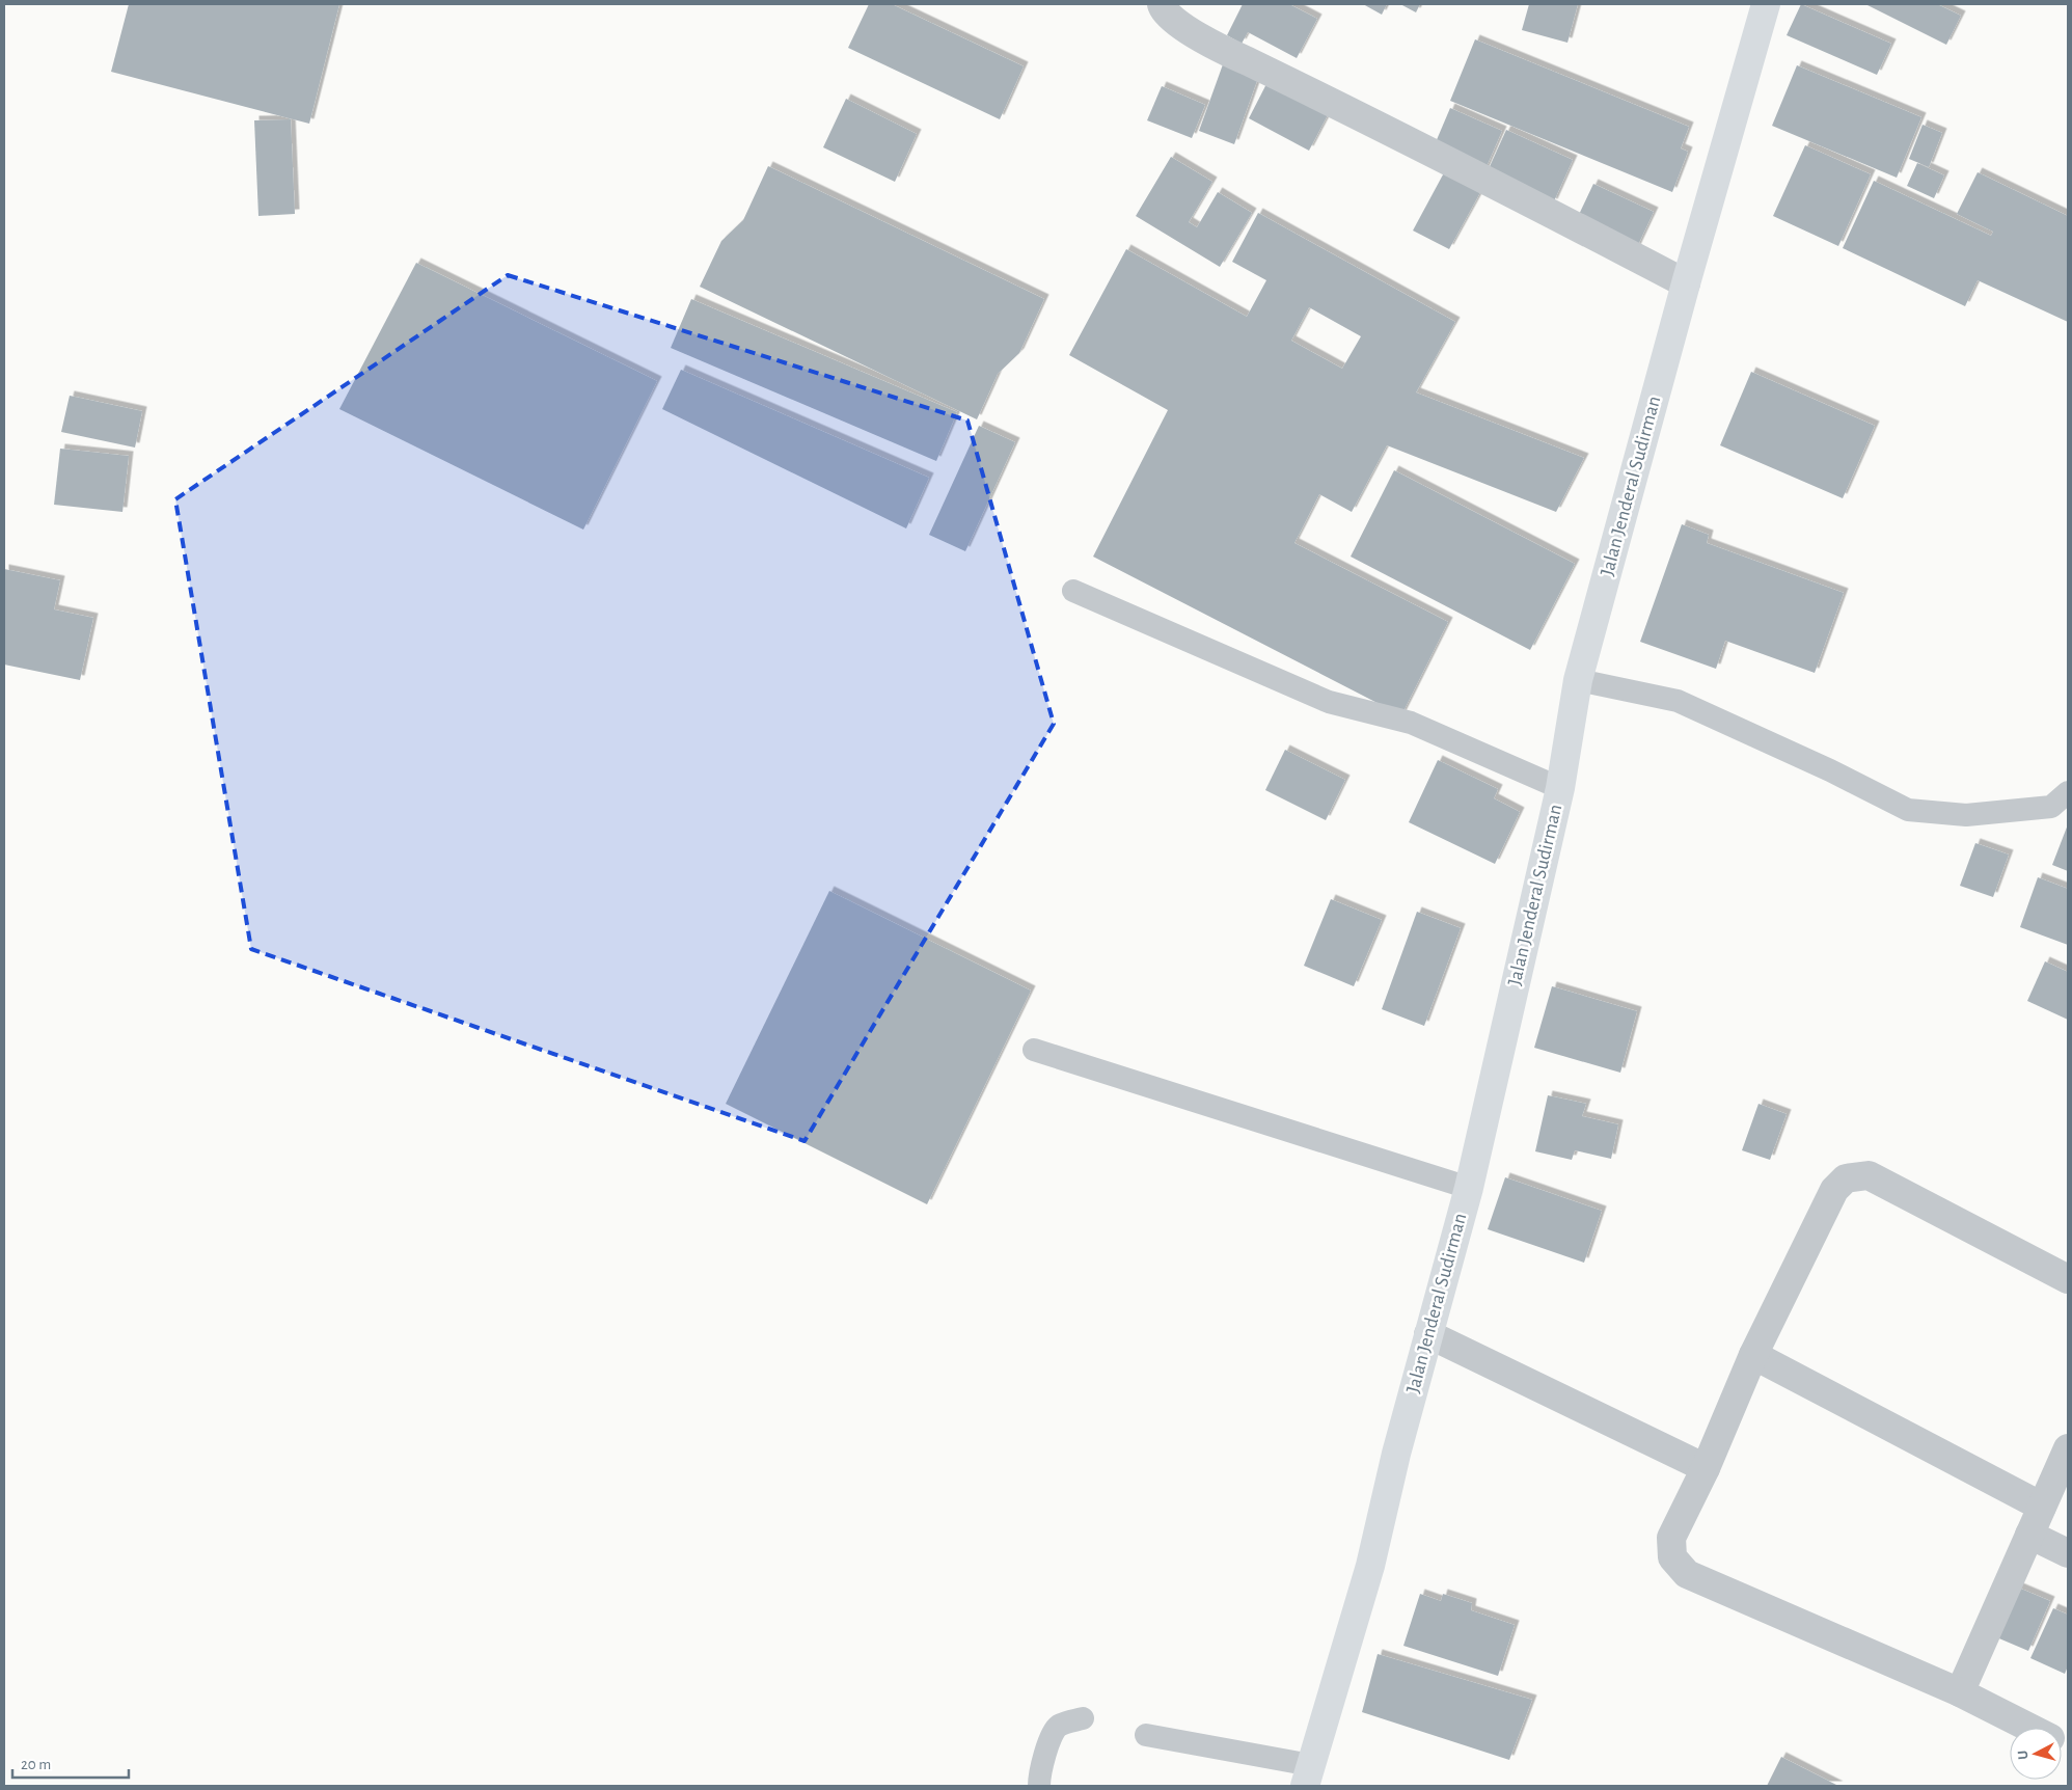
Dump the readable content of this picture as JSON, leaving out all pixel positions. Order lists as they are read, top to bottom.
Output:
{
  "streets": {
    "main road": ["Jalan Jenderal Sudirman"]
  },
  "scale_bar": "20 m",
  "north": "left"
}
